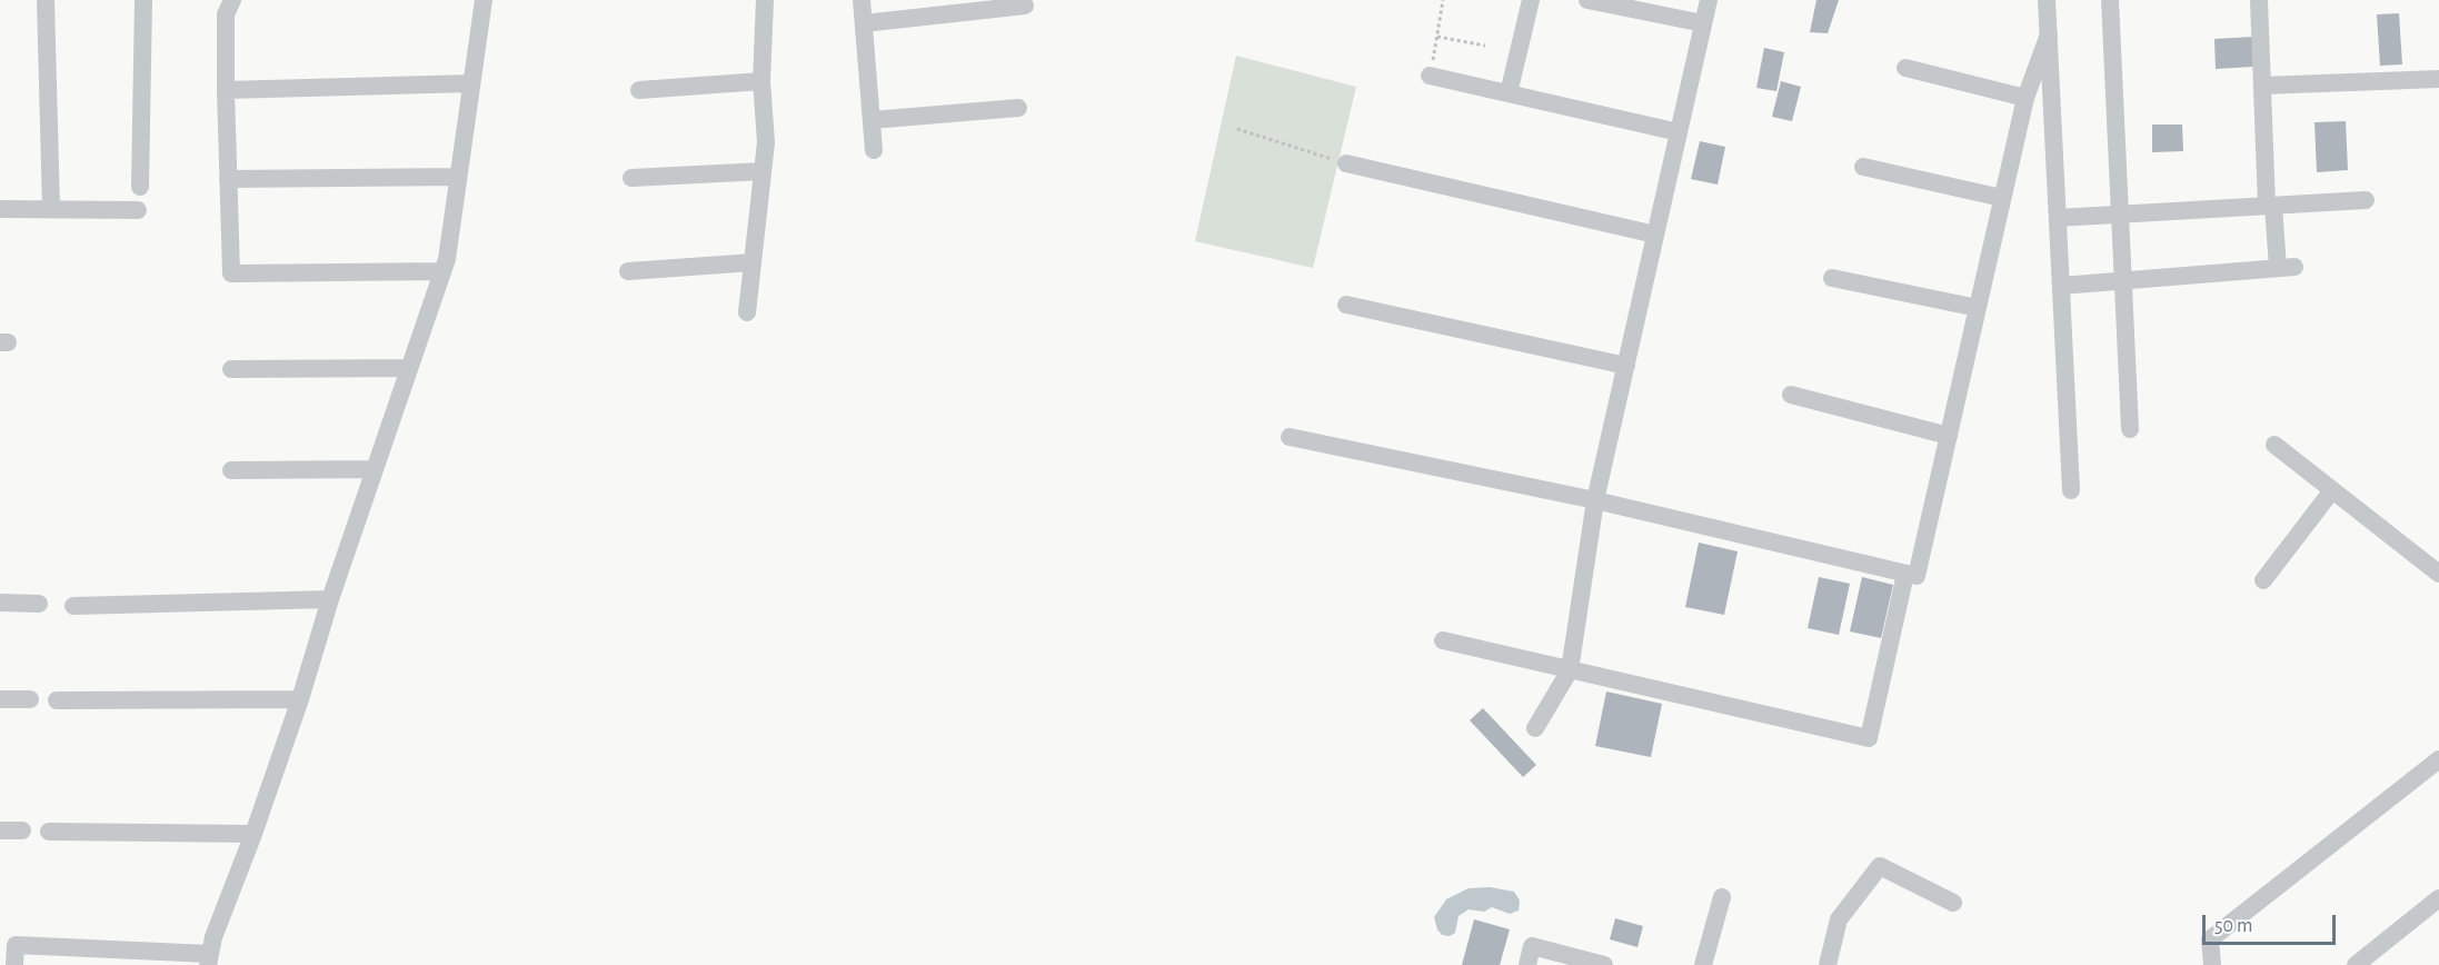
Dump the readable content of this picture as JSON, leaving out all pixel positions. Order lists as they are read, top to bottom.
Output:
{
  "scale_bar": "50 m"
}
